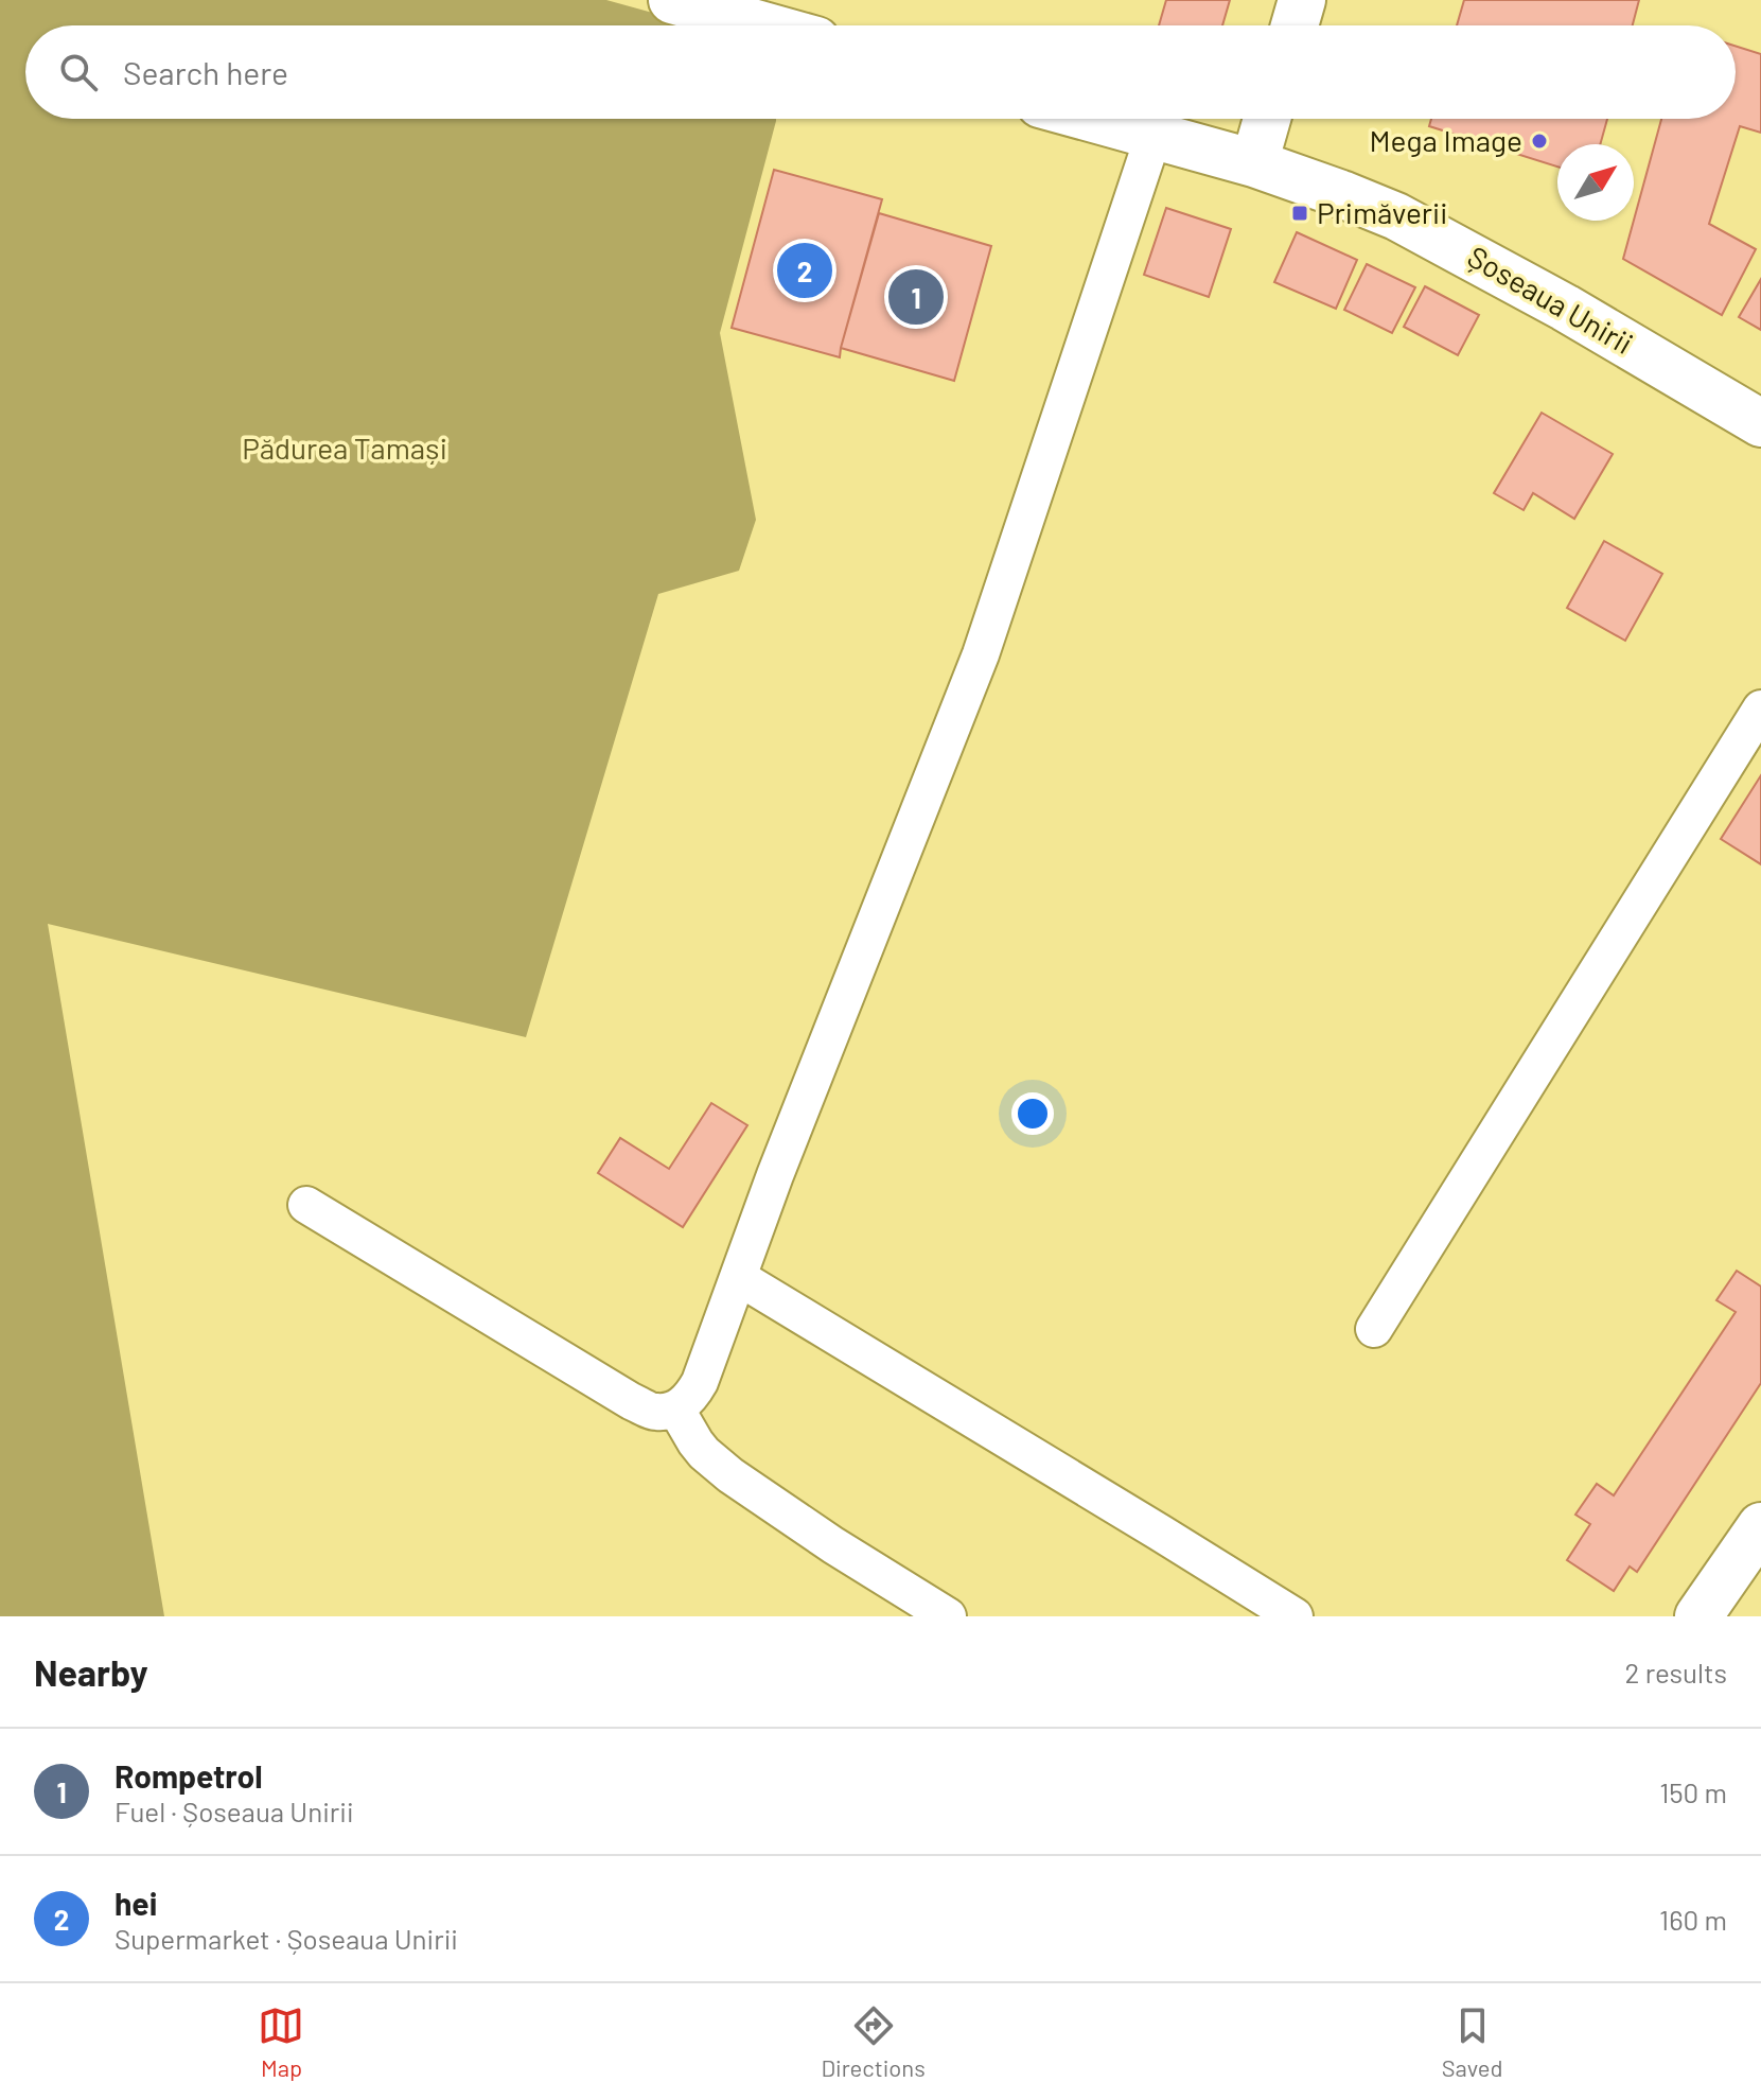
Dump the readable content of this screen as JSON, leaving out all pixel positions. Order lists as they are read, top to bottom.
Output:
{
  "streets": {
    "main road": ["Șoseaua Unirii"]
  },
  "parks": ["Pădurea Tamași"],
  "places": {
    "other": ["Mega Image"],
    "transit": ["Primăverii"]
  },
  "north": "top right",
  "page": {
    "search": "Search here",
    "pins": ["2", "1"],
    "heading": ["Nearby", "2 results"],
    "list": [
      {
        "mark": "1",
        "name": "Rompetrol",
        "note": "Fuel · Șoseaua Unirii",
        "value": "150 m"
      },
      {
        "mark": "2",
        "name": "hei",
        "note": "Supermarket · Șoseaua Unirii",
        "value": "160 m"
      }
    ],
    "nav": ["Map", "Directions", "Saved"]
  }
}
